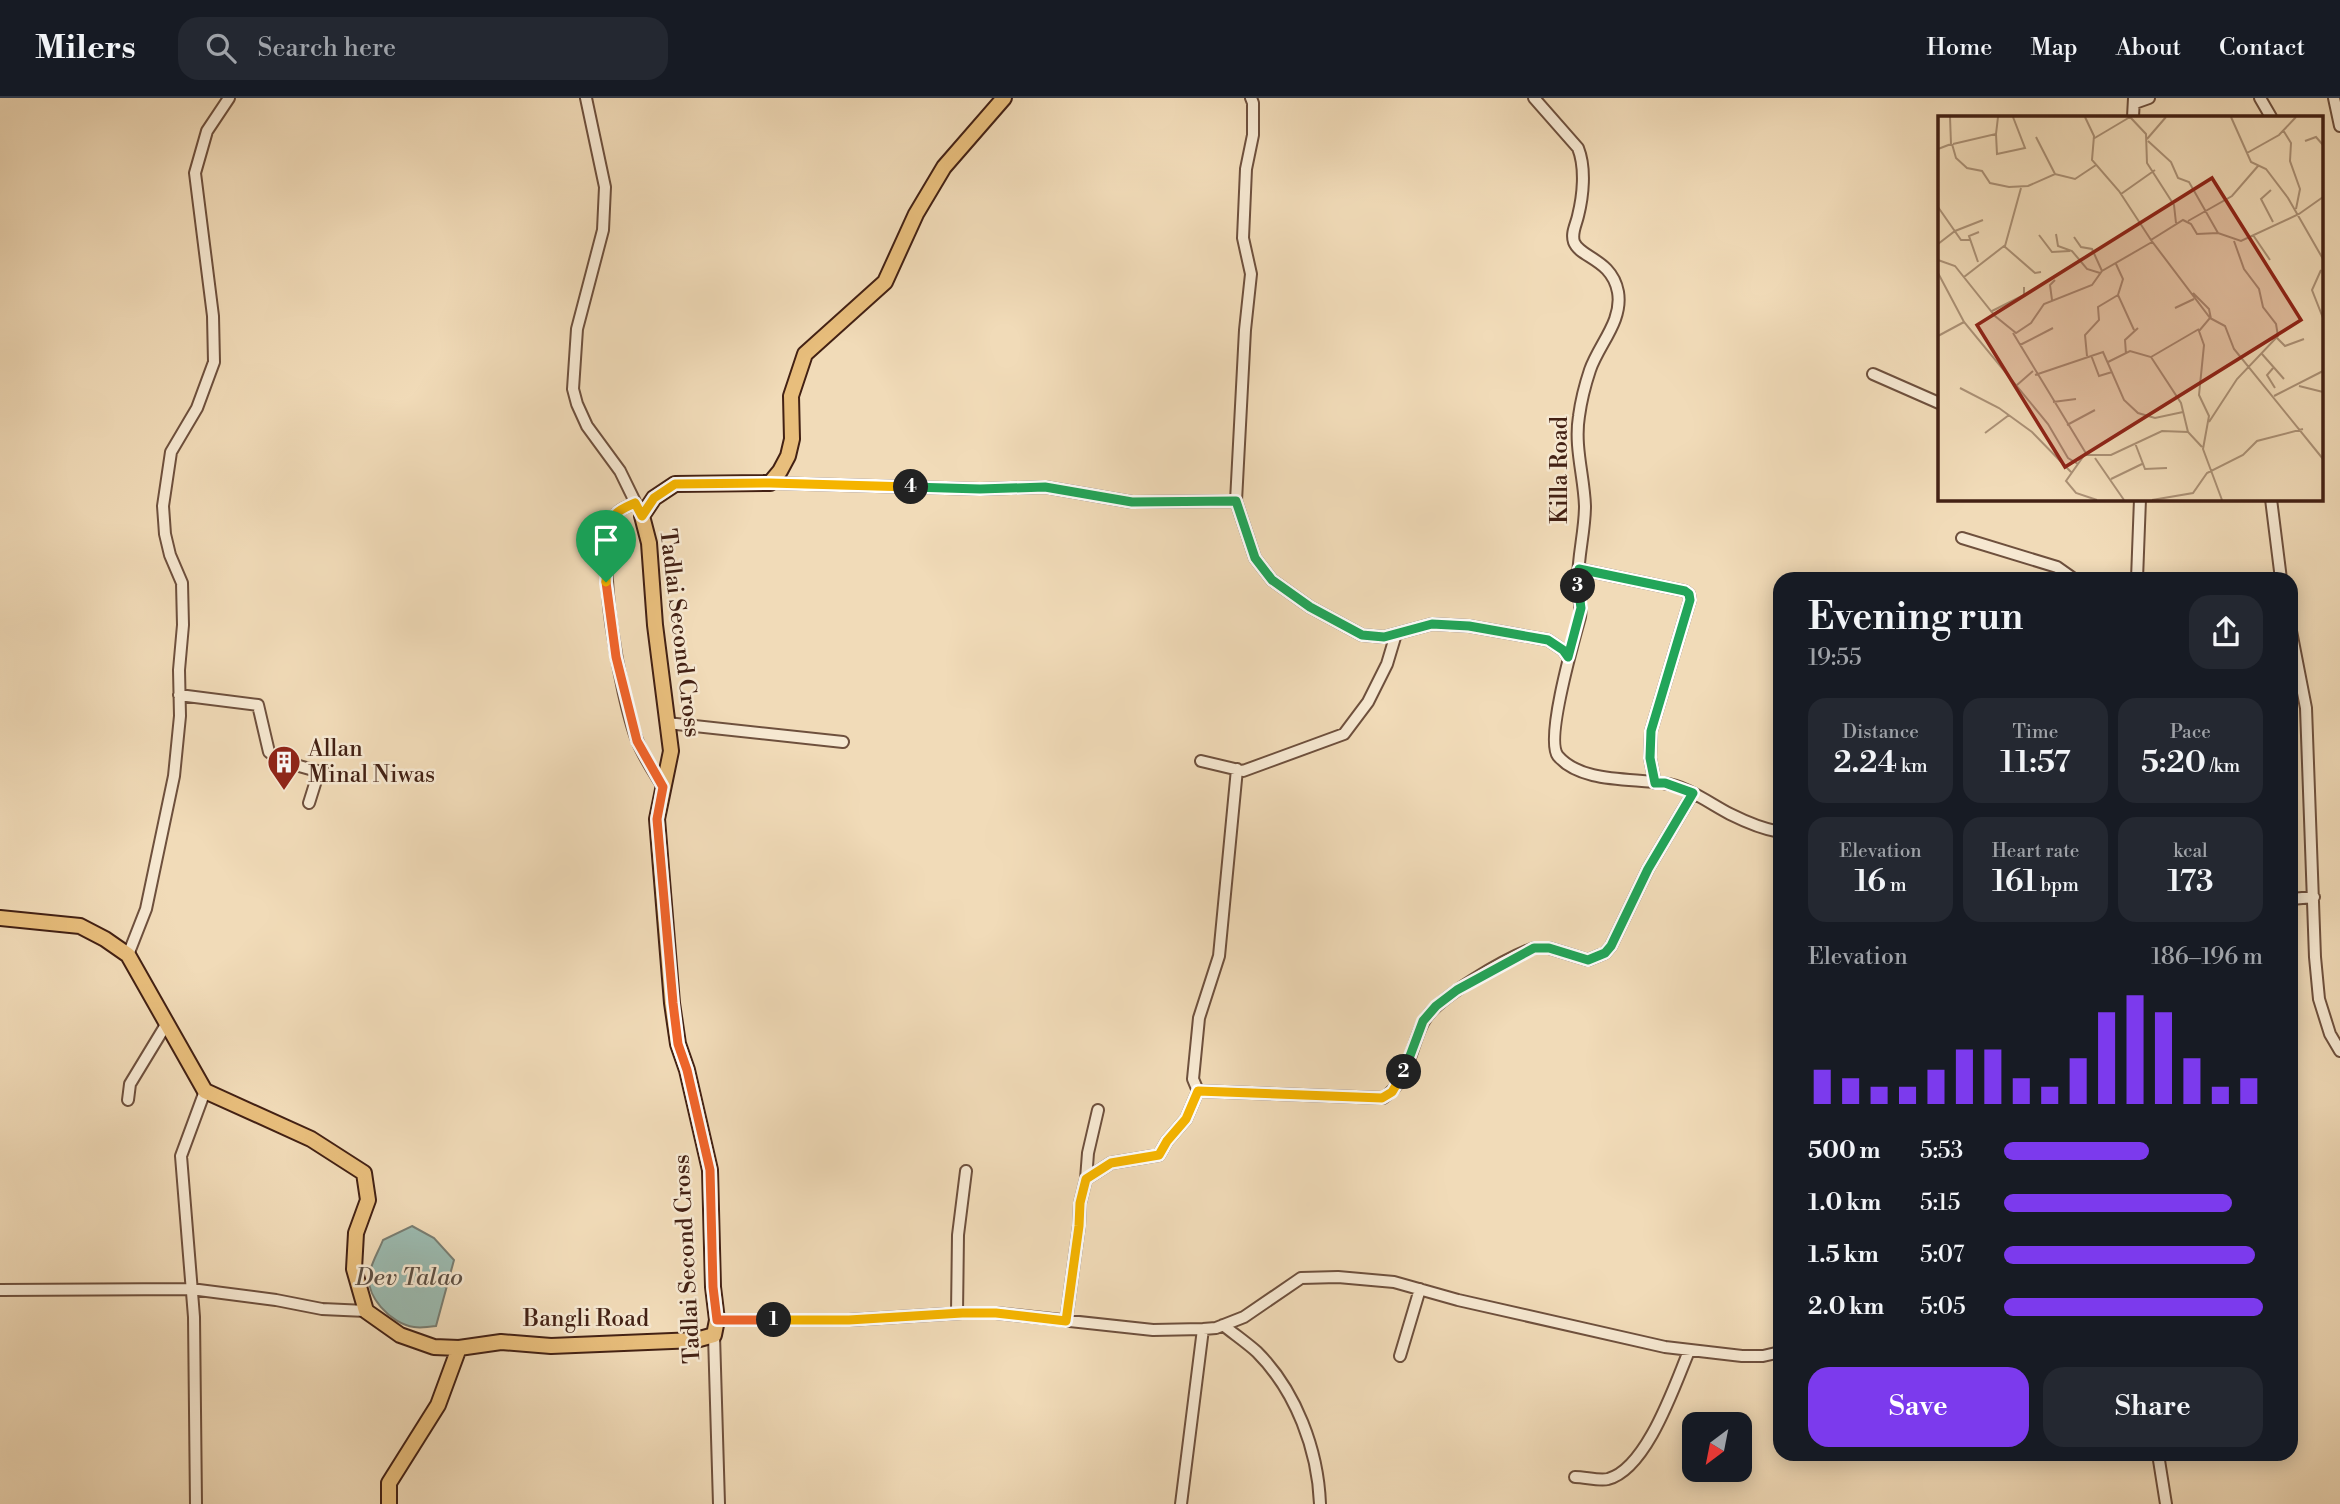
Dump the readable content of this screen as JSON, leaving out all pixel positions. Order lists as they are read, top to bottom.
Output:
{
  "streets": {
    "main road": ["Tadlai Second Cross", "Bangli Road"],
    "street": ["Killa Road"]
  },
  "crossings": [
    ["Tadlai Second Cross", "Bangli Road"]
  ],
  "water": ["Dev Talao"],
  "places": {
    "building": ["Allan Minal Niwas"]
  },
  "north": "bottom left",
  "page": {
    "header": "Milers",
    "search": "Search here",
    "nav": [
      "Home",
      "Map",
      "About",
      "Contact"
    ],
    "pins": [
      "4",
      "3",
      "2",
      "1"
    ],
    "heading": ["Evening run", "19:55"],
    "stats": [
      ["Distance", "2.24 km"],
      ["Time", "11:57"],
      ["Pace", "5:20 /km"],
      ["Elevation", "16 m"],
      ["Heart rate", "161 bpm"],
      ["kcal", "173"]
    ],
    "chart": ["Elevation", "186–196 m"],
    "list": [
      {
        "name": "500 m",
        "note": "5:53"
      },
      {
        "name": "1.0 km",
        "note": "5:15"
      },
      {
        "name": "1.5 km",
        "note": "5:07"
      },
      {
        "name": "2.0 km",
        "note": "5:05"
      }
    ],
    "buttons": ["Save", "Share"]
  }
}
